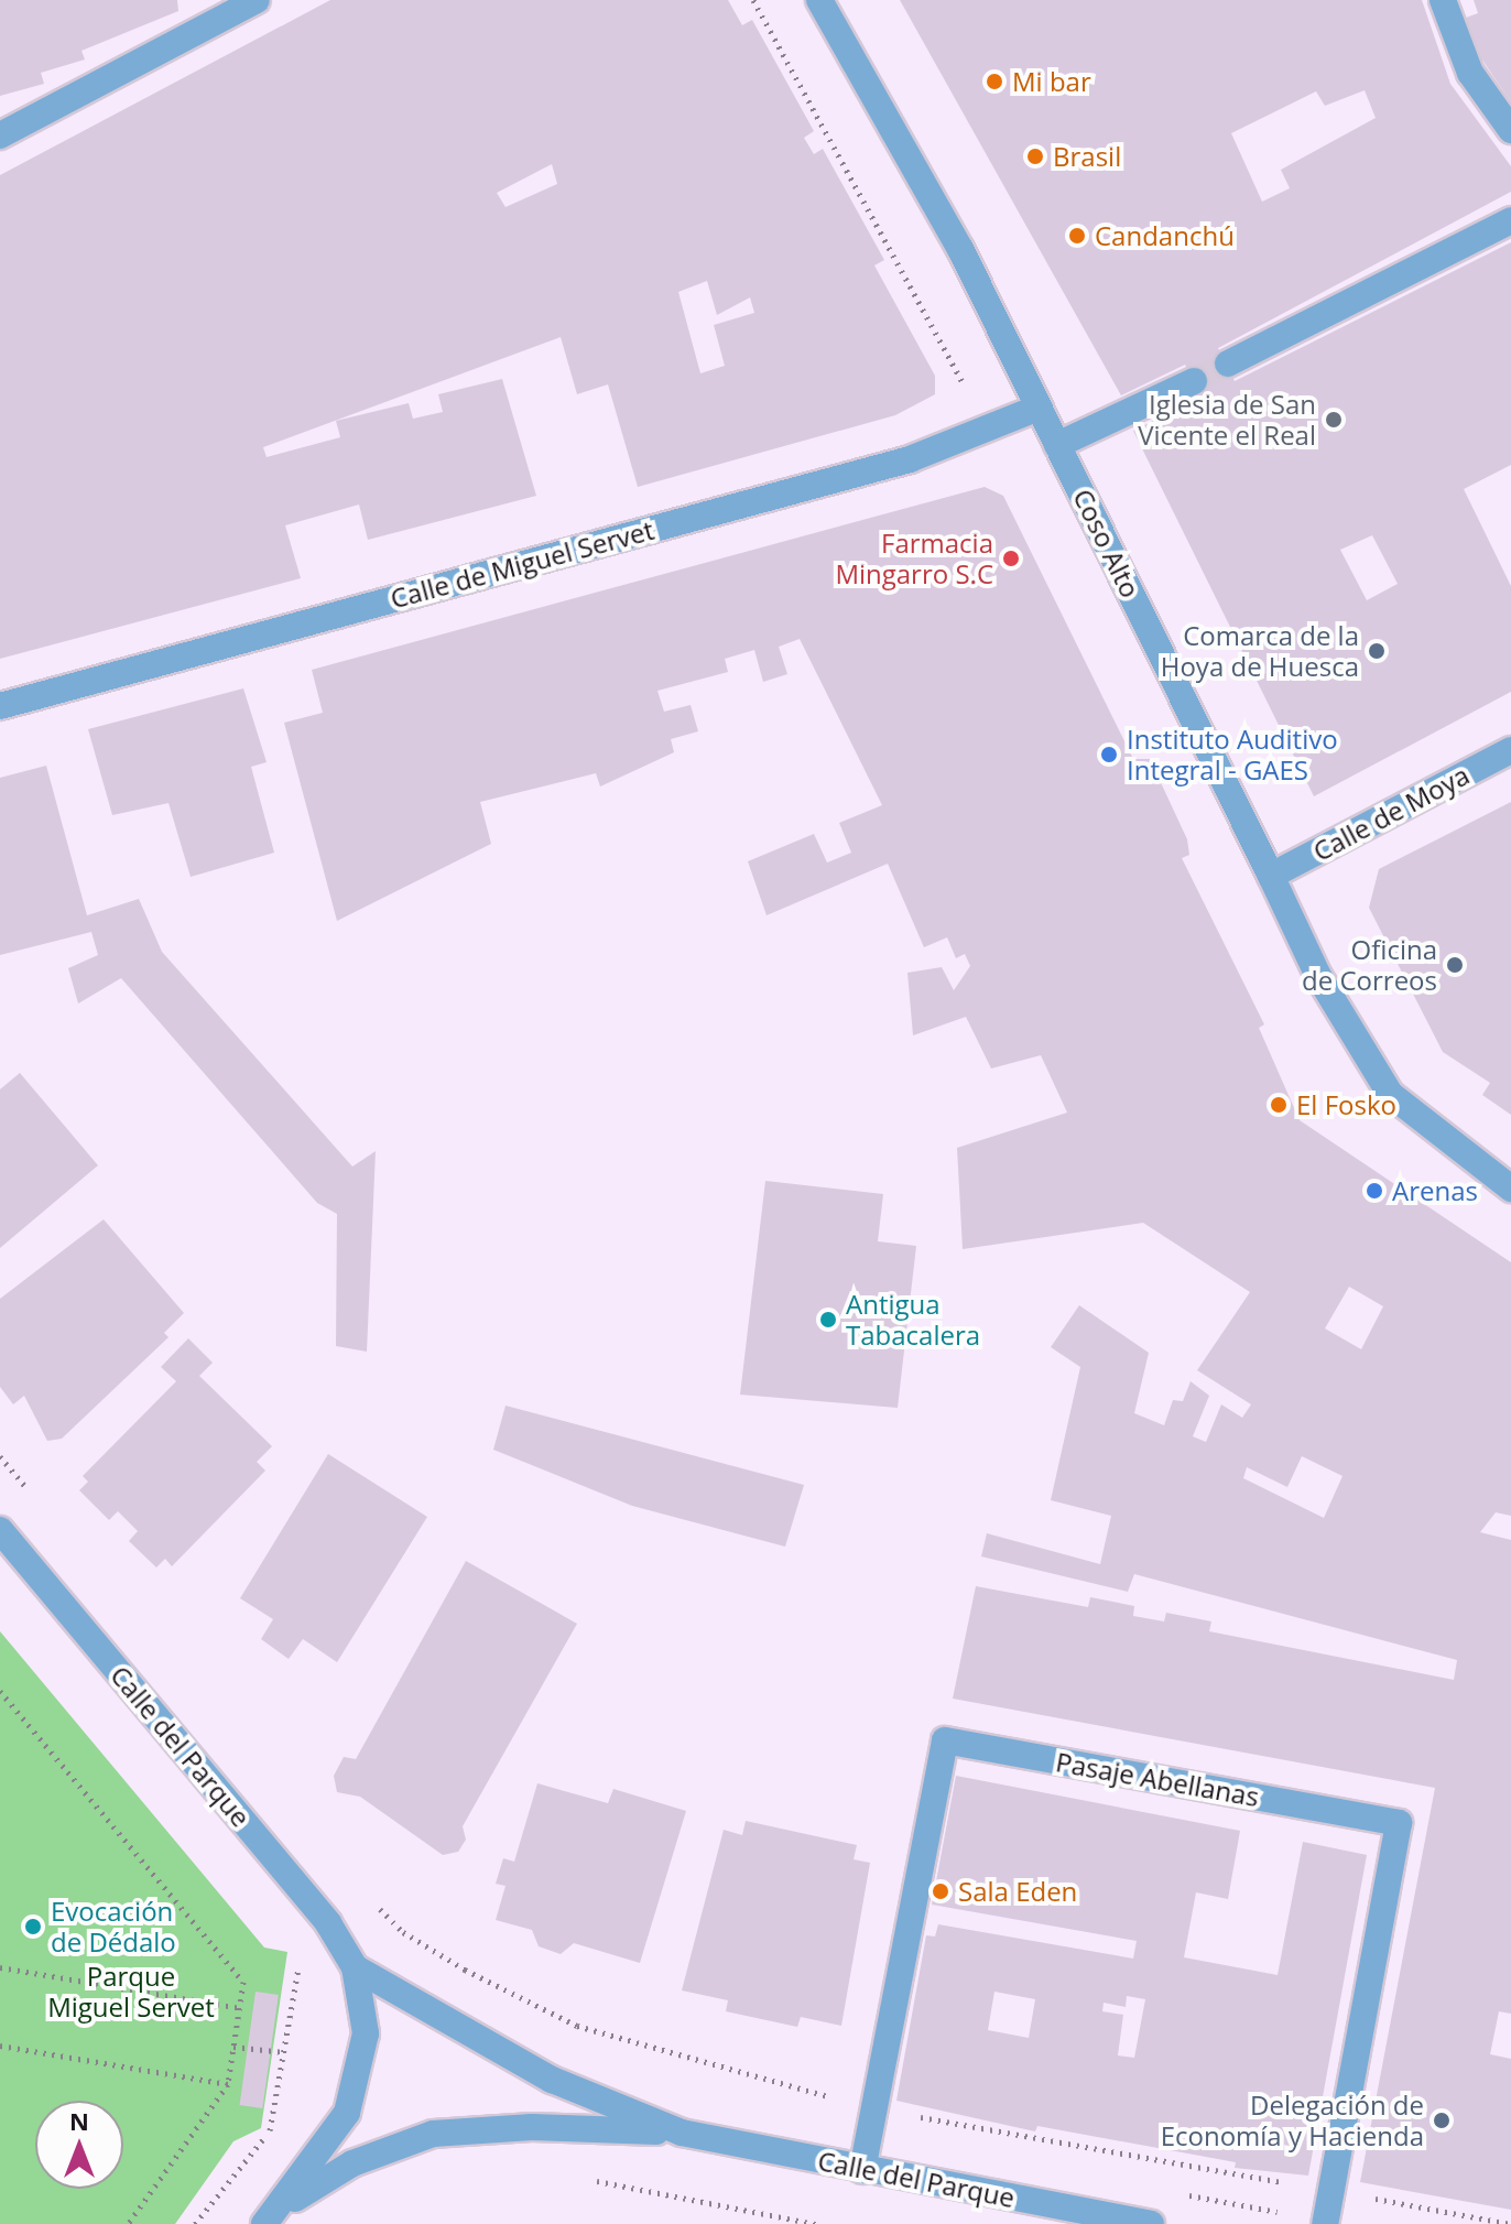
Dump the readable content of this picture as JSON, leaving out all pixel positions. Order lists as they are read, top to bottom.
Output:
{
  "streets": {
    "street": [
      "Coso Alto",
      "Calle de Miguel Servet",
      "Calle de Moya",
      "Calle del Parque",
      "Pasaje Abellanas"
    ]
  },
  "crossings": [
    ["Coso Alto", "Calle de Miguel Servet"],
    ["Coso Alto", "Calle de Moya"],
    ["Calle del Parque", "Pasaje Abellanas"]
  ],
  "parks": ["Parque Miguel Servet"],
  "places": [
    "Mi bar",
    "Brasil",
    "Candanchú",
    "Iglesia de San Vicente el Real",
    "Farmacia Mingarro S.C",
    "Comarca de la Hoya de Huesca",
    "Instituto Auditivo Integral - GAES",
    "Oficina de Correos",
    "El Fosko",
    "Arenas",
    "Antigua Tabacalera",
    "Sala Eden",
    "Evocación de Dédalo",
    "Delegación de Economía y Hacienda"
  ],
  "north": "top"
}
